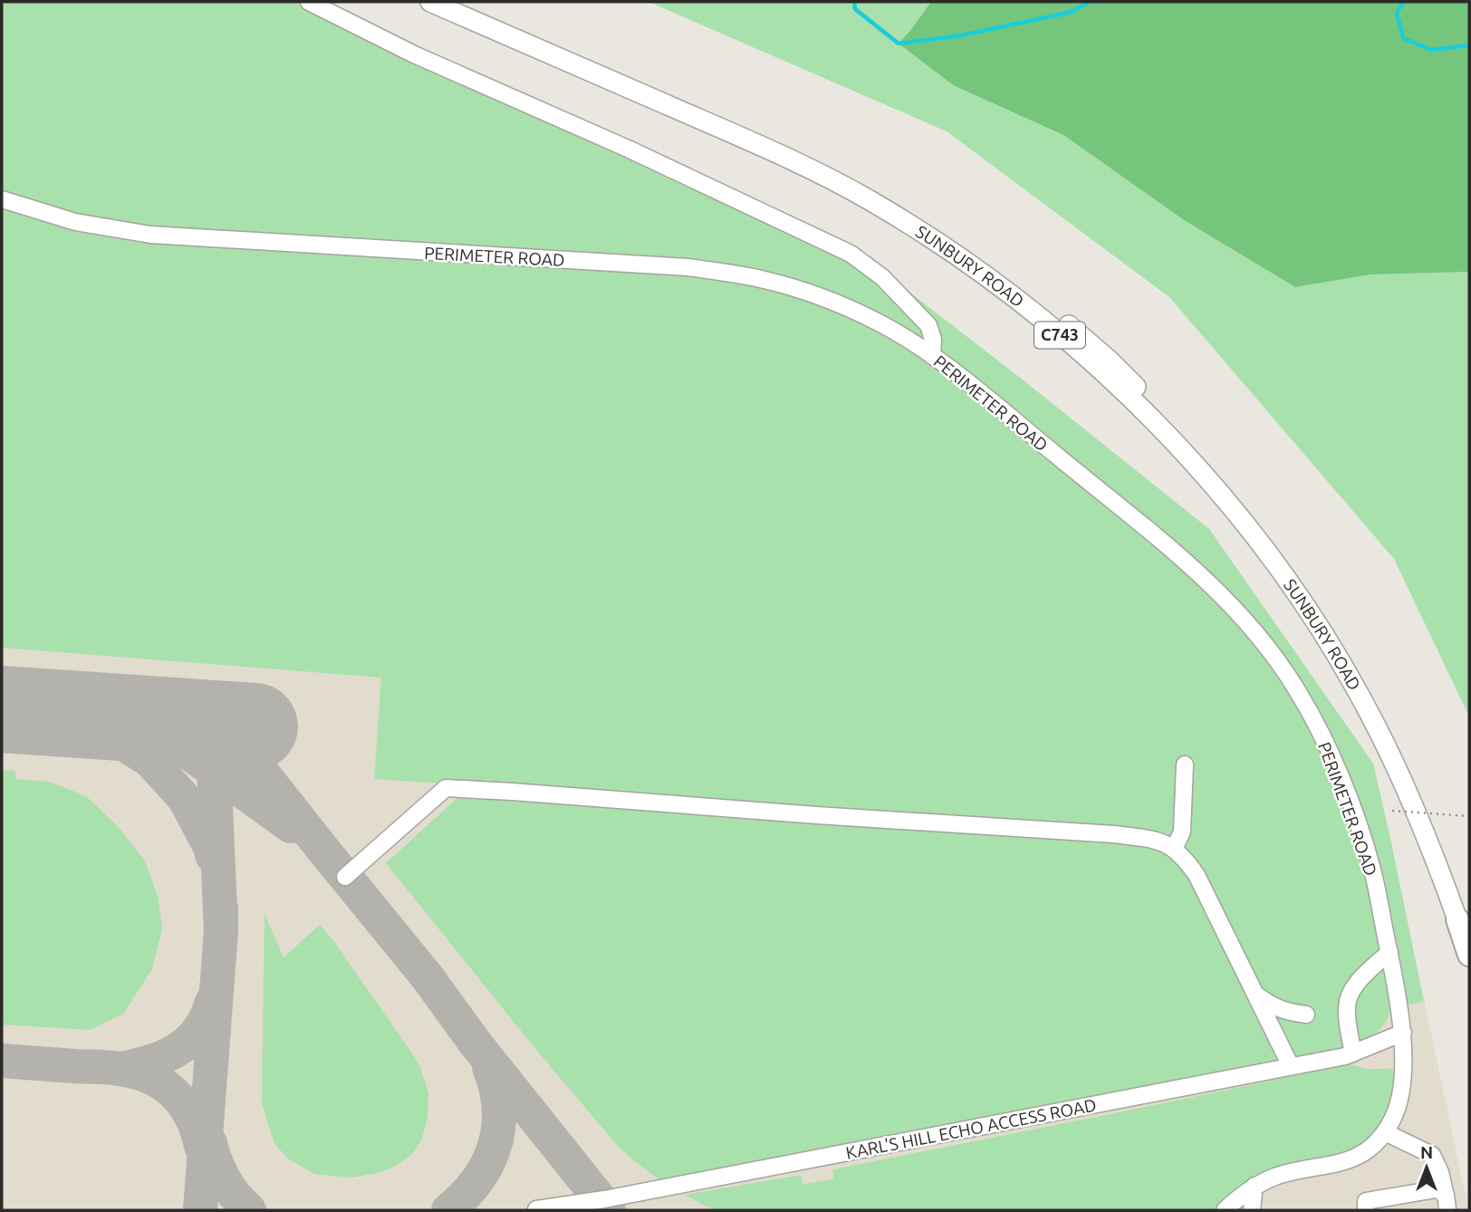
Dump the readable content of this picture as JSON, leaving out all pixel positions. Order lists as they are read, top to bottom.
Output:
{
  "streets": {
    "highway": ["C743"],
    "main road": ["SUNBURY ROAD"],
    "lane": ["PERIMETER ROAD", "KARL'S HILL ECHO ACCESS ROAD"]
  },
  "crossings": [
    ["PERIMETER ROAD", "KARL'S HILL ECHO ACCESS ROAD"],
    ["SUNBURY ROAD", "C743"]
  ],
  "north": "top"
}
